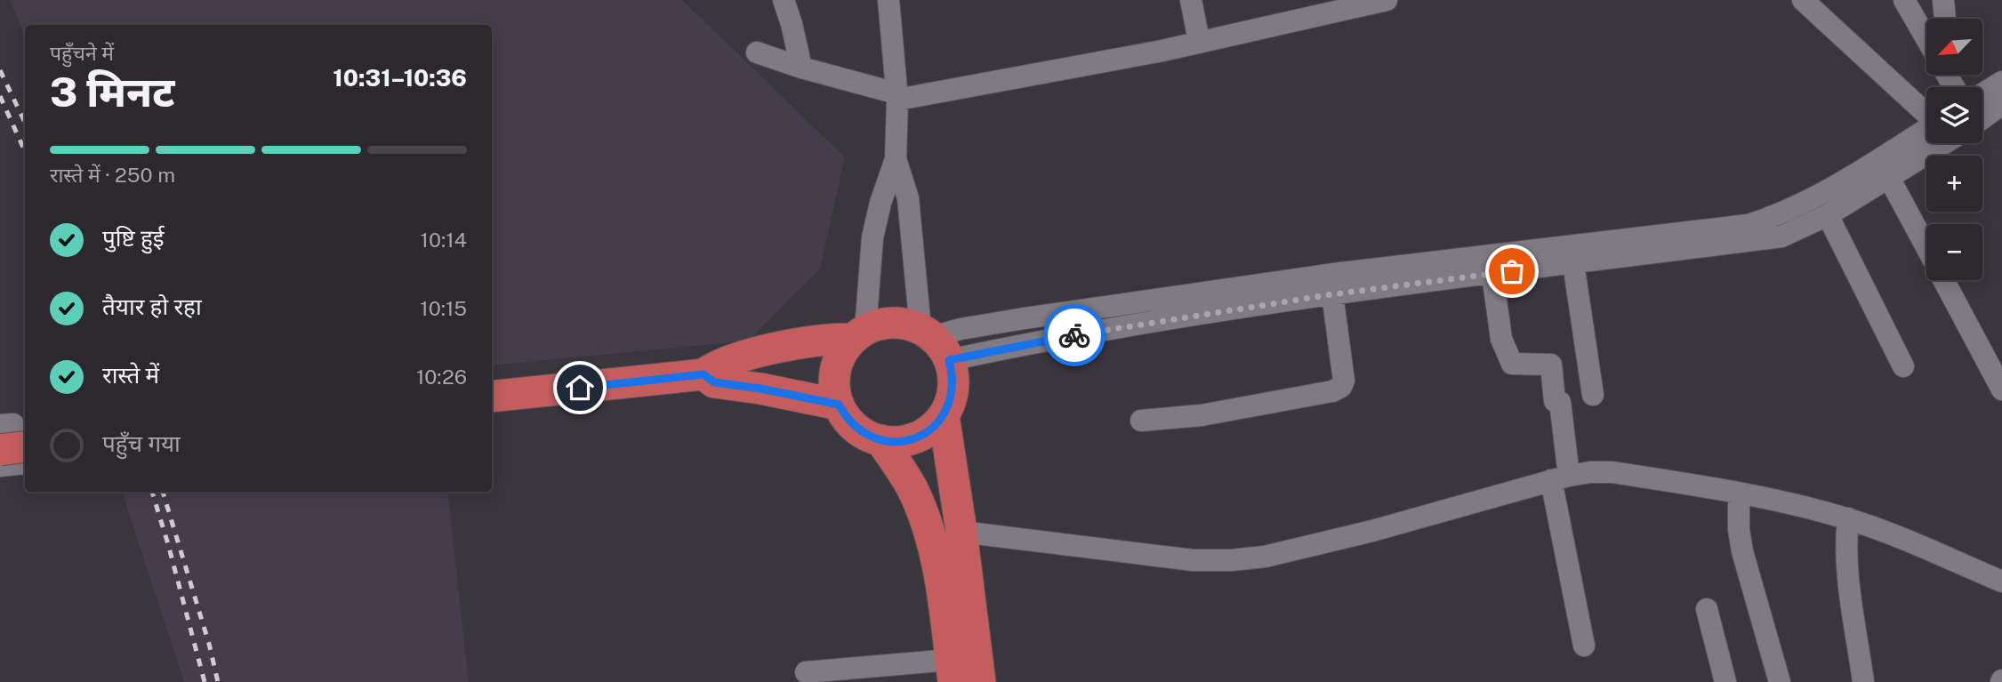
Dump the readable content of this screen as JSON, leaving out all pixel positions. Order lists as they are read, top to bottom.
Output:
{
  "north": "bottom left",
  "page": {
    "map_buttons": ["+", "−"],
    "heading": ["3 मिनट", "पहुँचने में", "10:31–10:36"],
    "bar": "रास्ते में · 250 m",
    "list": [
      ["पुष्टि हुई", "10:14"],
      ["तैयार हो रहा", "10:15"],
      ["रास्ते में", "10:26"],
      "पहुँच गया"
    ]
  }
}
